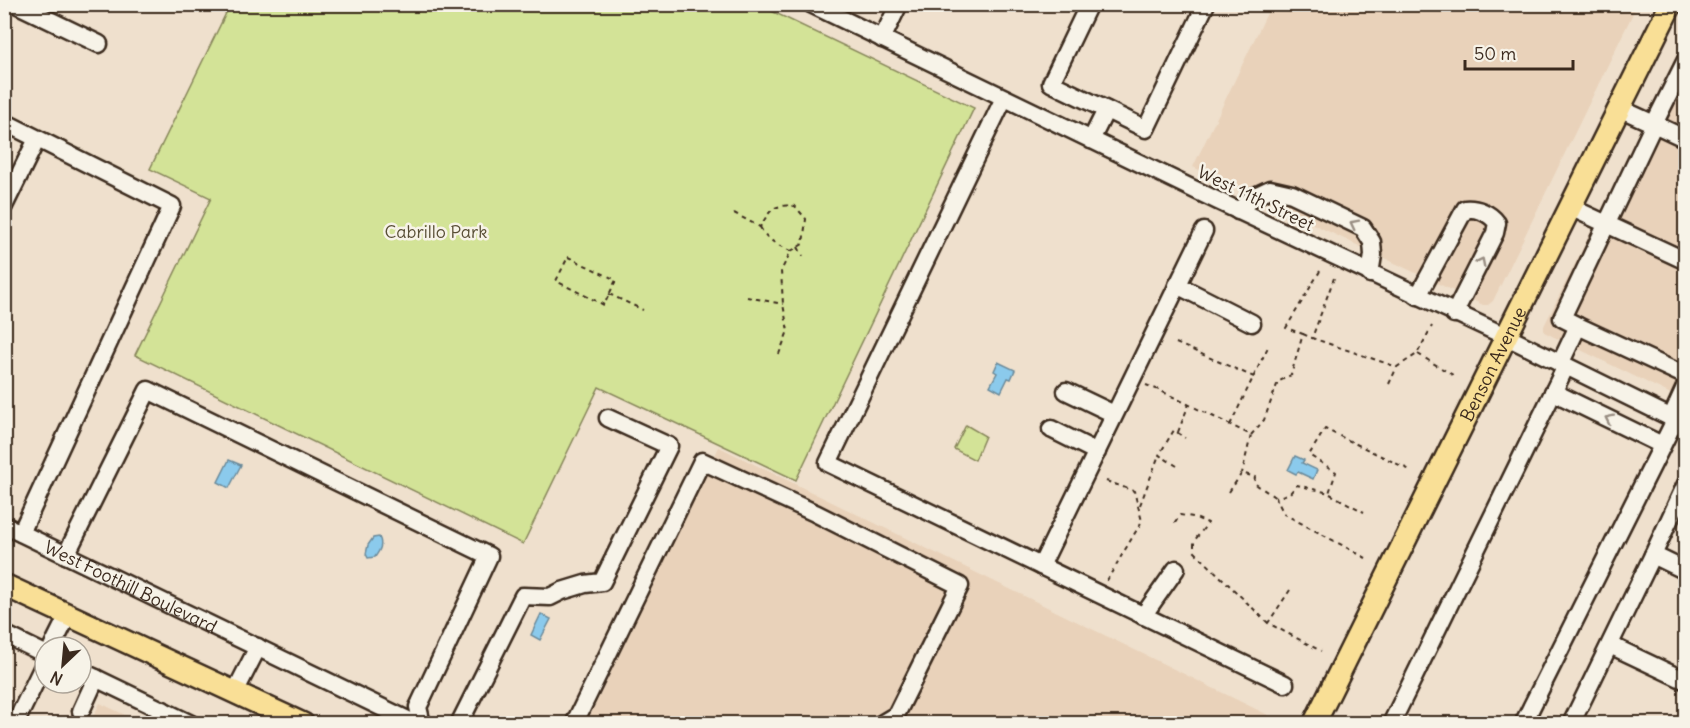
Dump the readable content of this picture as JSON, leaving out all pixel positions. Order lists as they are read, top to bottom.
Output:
{
  "streets": {
    "main road": ["Benson Avenue"],
    "street": ["West 11th Street", "West Foothill Boulevard"]
  },
  "crossings": [
    ["West 11th Street", "Benson Avenue"]
  ],
  "parks": ["Cabrillo Park"],
  "scale_bar": "50 m",
  "north": "bottom left"
}
